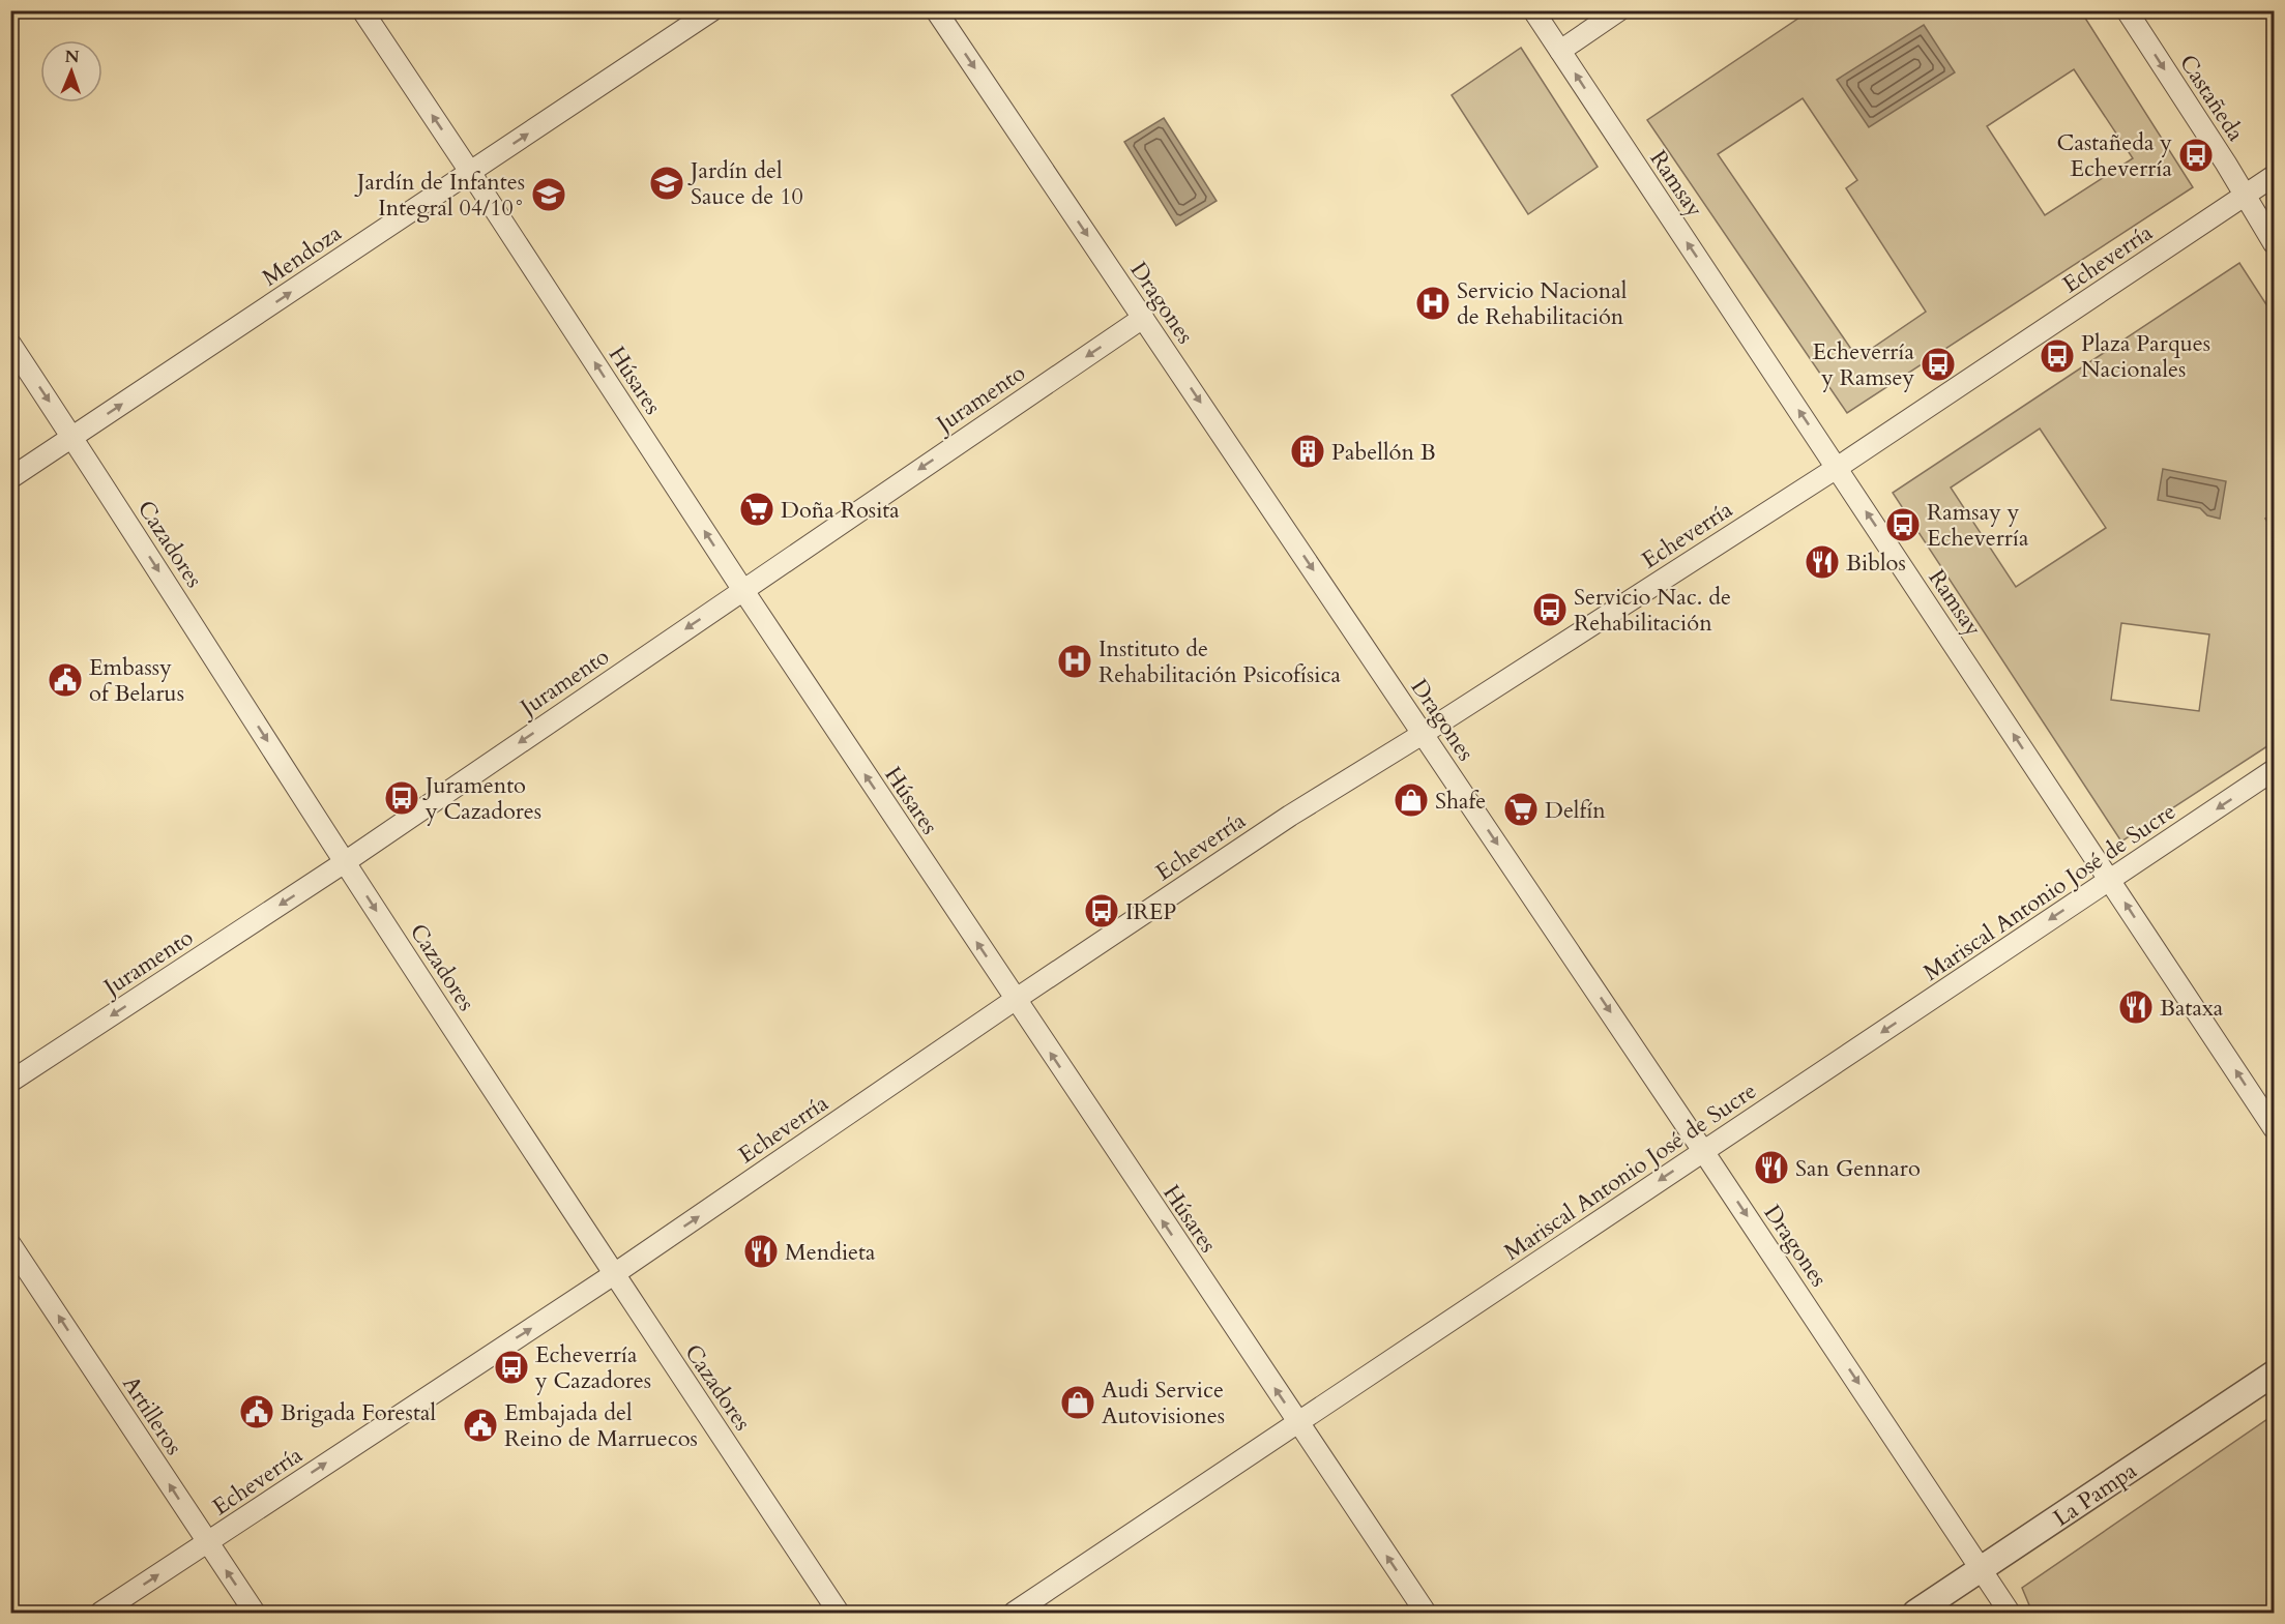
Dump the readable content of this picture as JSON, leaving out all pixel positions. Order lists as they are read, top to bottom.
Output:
{
  "streets": {
    "street": [
      "Castañeda",
      "Ramsay",
      "Mendoza",
      "Echeverría",
      "Dragones",
      "Húsares",
      "Juramento",
      "Cazadores",
      "Mariscal Antonio José de Sucre",
      "Artilleros",
      "La Pampa"
    ]
  },
  "crossings": [
    ["Castañeda", "Echeverría"],
    ["Ramsay", "Echeverría"],
    ["Ramsay", "Mariscal Antonio José de Sucre"],
    ["Mendoza", "Húsares"],
    ["Mendoza", "Cazadores"],
    ["Echeverría", "Dragones"],
    ["Echeverría", "Húsares"],
    ["Echeverría", "Cazadores"],
    ["Echeverría", "Artilleros"],
    ["Dragones", "Juramento"],
    ["Dragones", "Mariscal Antonio José de Sucre"],
    ["Dragones", "La Pampa"],
    ["Húsares", "Juramento"],
    ["Húsares", "Mariscal Antonio José de Sucre"],
    ["Juramento", "Cazadores"]
  ],
  "one_way": [
    "Castañeda",
    "Ramsay",
    "Mendoza",
    "Echeverría",
    "Dragones",
    "Húsares",
    "Juramento",
    "Cazadores",
    "Mariscal Antonio José de Sucre",
    "Artilleros"
  ],
  "places": {
    "bus stop": [
      "Castañeda y Echeverría",
      "Plaza Parques Nacionales",
      "Echeverría y Ramsey",
      "Ramsay y Echeverría",
      "Servicio Nac. de Rehabilitación",
      "Juramento y Cazadores",
      "IREP",
      "Echeverría y Cazadores"
    ],
    "school or university": ["Jardín del Sauce de 10", "Jardín de Infantes Integral 04/10°"],
    "hospital": ["Servicio Nacional de Rehabilitación", "Instituto de Rehabilitación Psicofísica"],
    "building": ["Pabellón B"],
    "supermarket": ["Doña Rosita", "Delfín"],
    "restaurant": [
      "Biblos",
      "Bataxa",
      "San Gennaro",
      "Mendieta"
    ],
    "public building": ["Embassy of Belarus", "Brigada Forestal", "Embajada del Reino de Marruecos"],
    "shop": ["Shafe", "Audi Service Autovisiones"]
  },
  "north": "top"
}
